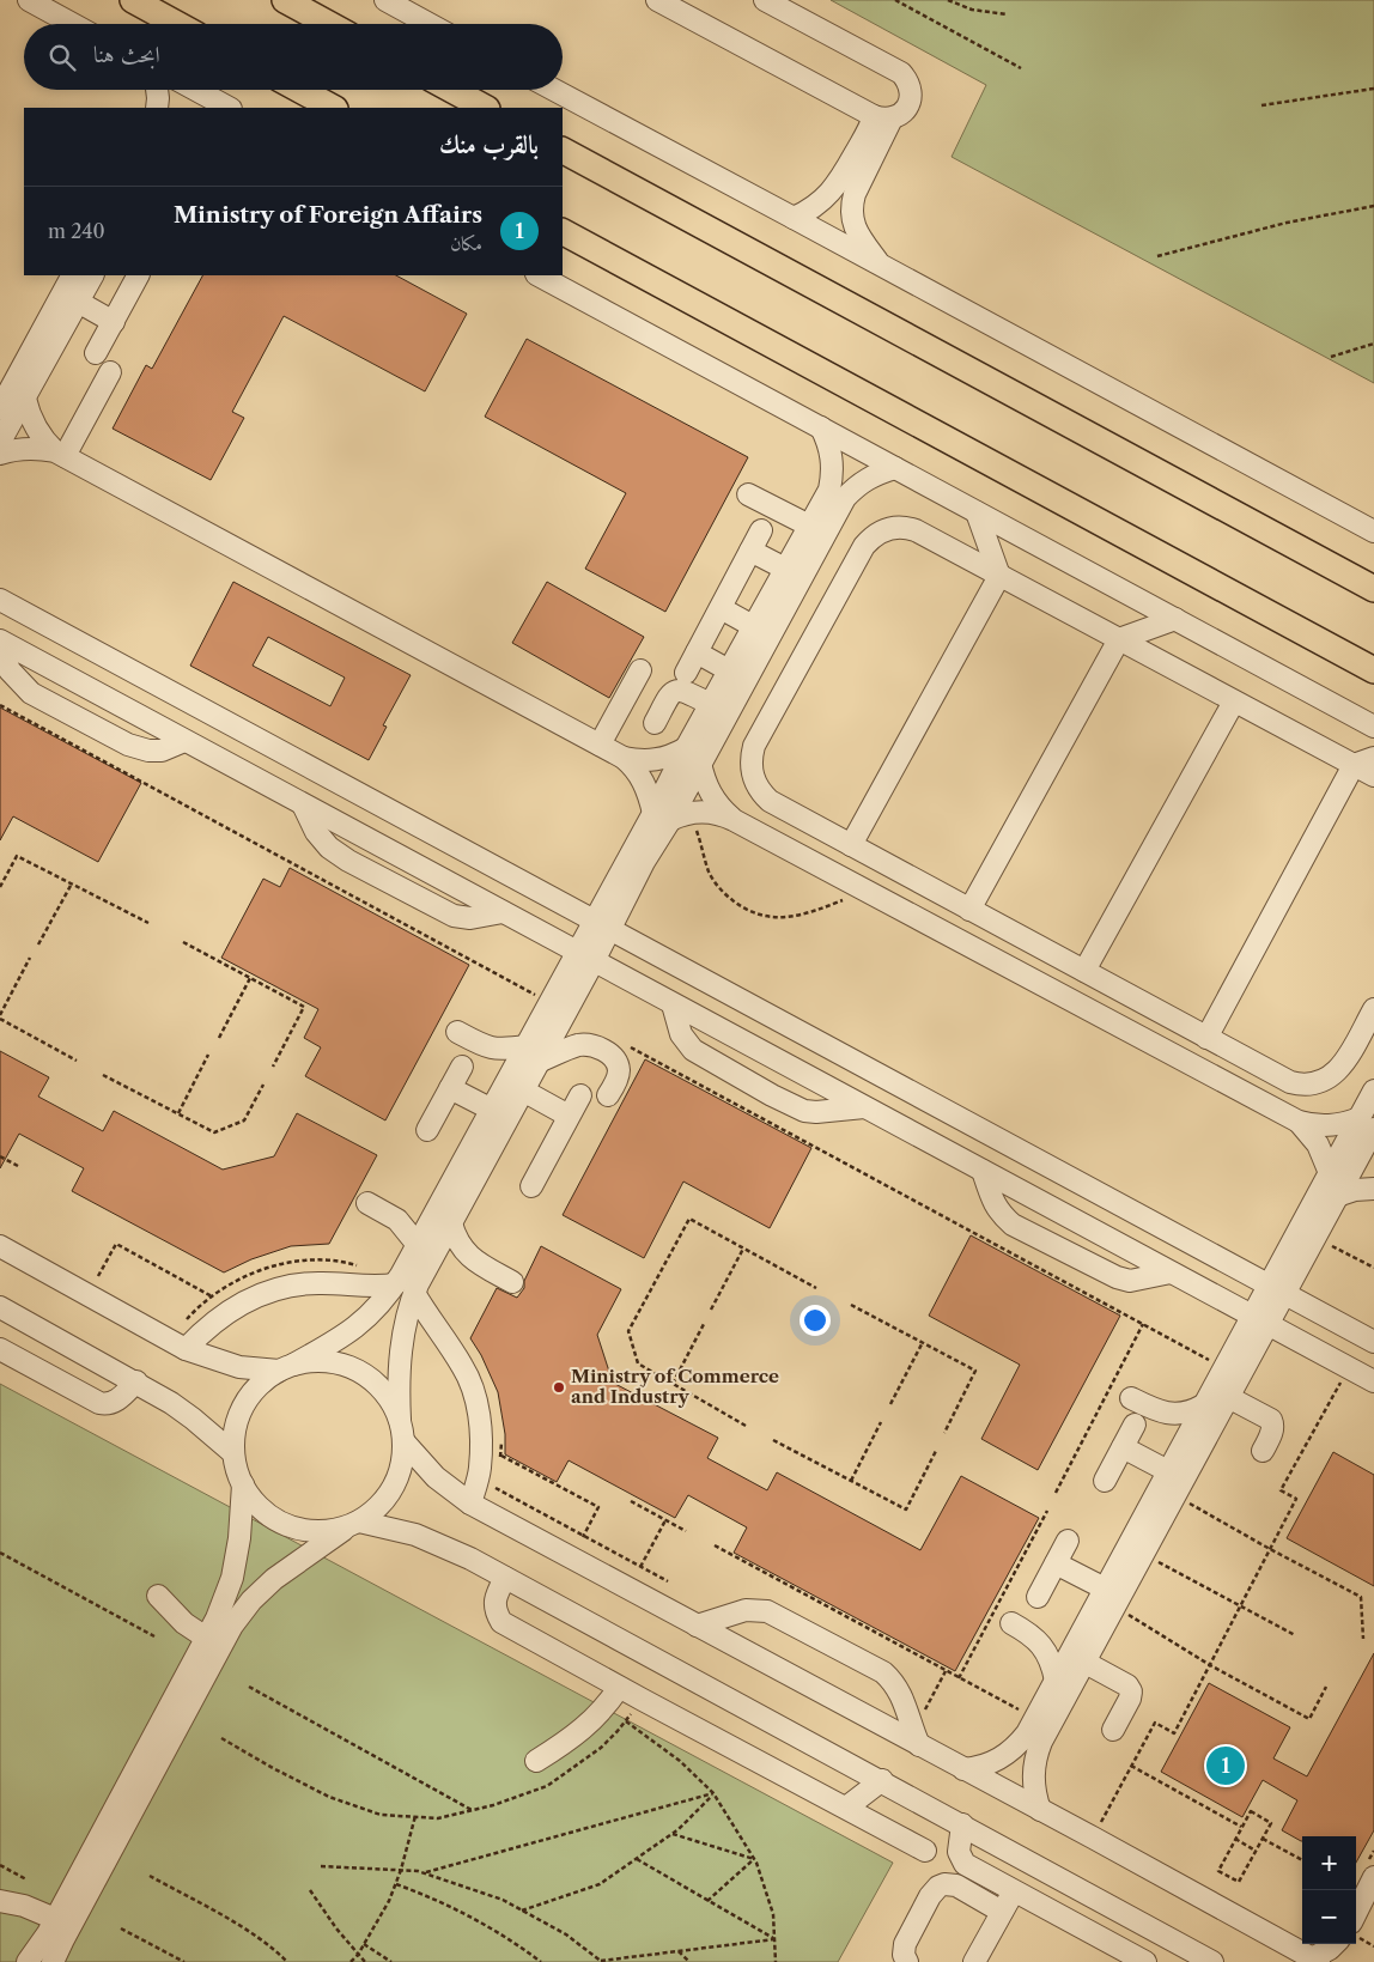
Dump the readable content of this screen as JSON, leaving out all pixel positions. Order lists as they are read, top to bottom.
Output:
{
  "places": ["Ministry of Commerce and Industry"],
  "page": {
    "search": "ابحث هنا",
    "heading": "بالقرب منك",
    "list": [
      {
        "mark": "1",
        "name": "Ministry of Foreign Affairs",
        "note": "مكان",
        "value": "240 m"
      }
    ],
    "pins": "1",
    "map_buttons": ["+", "−"]
  }
}
